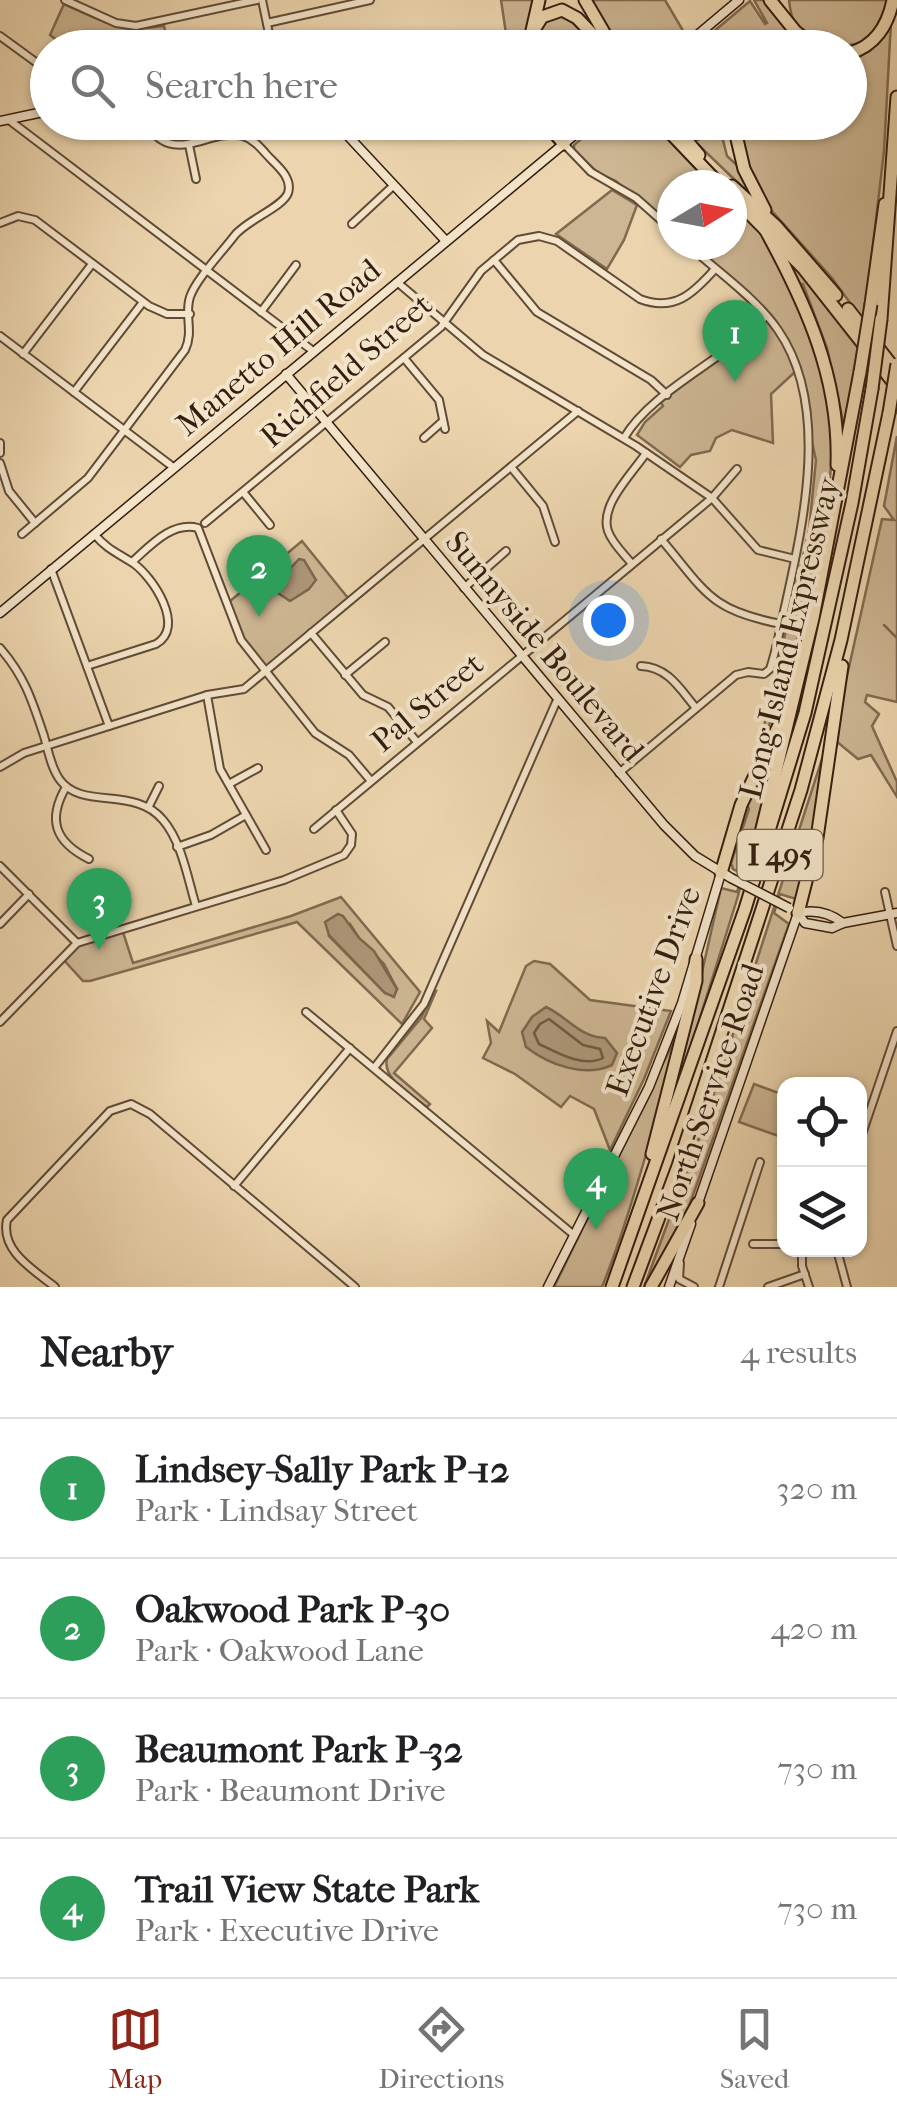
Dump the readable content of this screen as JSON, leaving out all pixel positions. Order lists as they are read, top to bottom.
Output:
{
  "streets": {
    "highway": ["Long Island Expressway", "I 495"],
    "main road": [
      "Manetto Hill Road",
      "Sunnyside Boulevard",
      "Executive Drive",
      "North Service Road"
    ],
    "street": ["Richfield Street", "Pal Street"]
  },
  "crossings": [
    ["Manetto Hill Road", "Sunnyside Boulevard"],
    ["Richfield Street", "Sunnyside Boulevard"],
    ["Sunnyside Boulevard", "Pal Street"],
    ["Sunnyside Boulevard", "Executive Drive"],
    ["Sunnyside Boulevard", "North Service Road"]
  ],
  "north": "right",
  "page": {
    "search": "Search here",
    "pins": [
      "1",
      "2",
      "3",
      "4"
    ],
    "heading": ["Nearby", "4 results"],
    "list": [
      {
        "mark": "1",
        "name": "Lindsey-Sally Park P-12",
        "note": "Park · Lindsay Street",
        "value": "320 m"
      },
      {
        "mark": "2",
        "name": "Oakwood Park P-30",
        "note": "Park · Oakwood Lane",
        "value": "420 m"
      },
      {
        "mark": "3",
        "name": "Beaumont Park P-32",
        "note": "Park · Beaumont Drive",
        "value": "730 m"
      },
      {
        "mark": "4",
        "name": "Trail View State Park",
        "note": "Park · Executive Drive",
        "value": "730 m"
      }
    ],
    "nav": ["Map", "Directions", "Saved"]
  }
}
